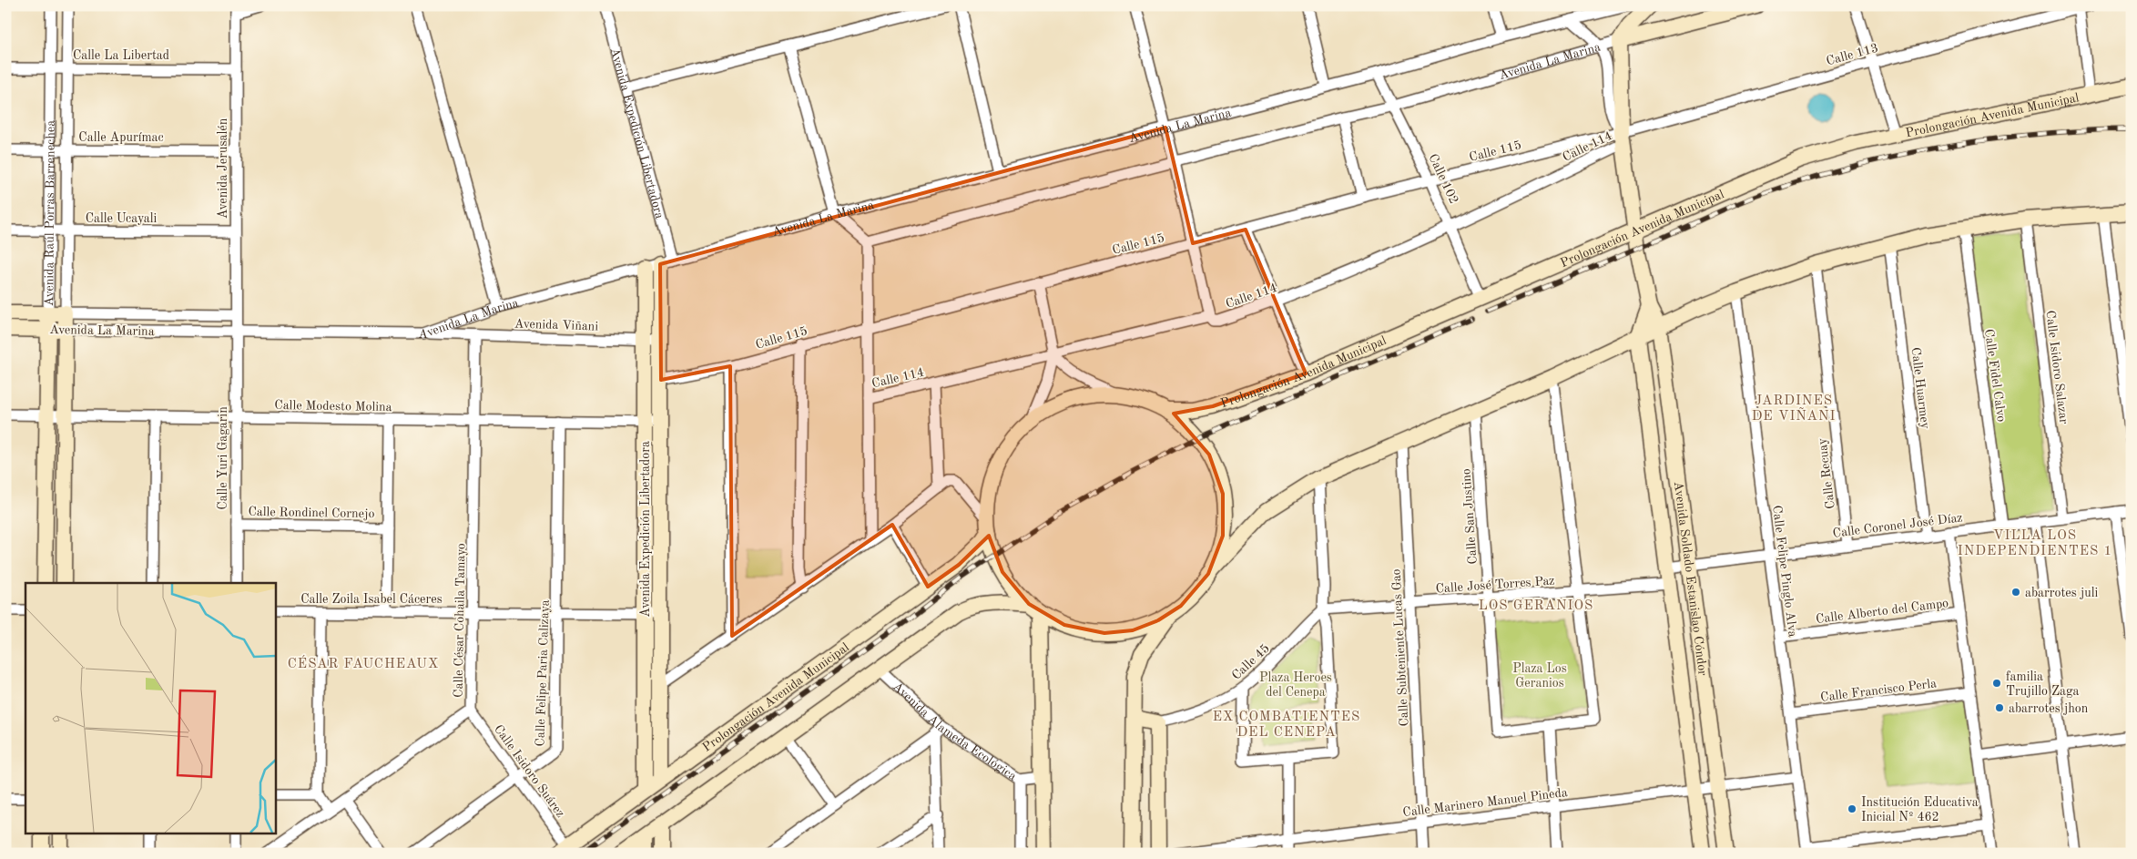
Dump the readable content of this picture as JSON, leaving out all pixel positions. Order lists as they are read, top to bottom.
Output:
{
  "streets": {
    "street": [
      "Calle 113",
      "Calle La Libertad",
      "Avenida La Marina",
      "Prolongación Avenida Municipal",
      "Avenida Expedición Libertadora",
      "Calle Apurímac",
      "Calle 114",
      "Calle 115",
      "Avenida Jerusalén",
      "Calle 102",
      "Avenida Raúl Porras Barrenechea",
      "Calle Ucayali",
      "Avenida Viñani",
      "Calle Isidoro Salazar",
      "Calle Fidel Calvo",
      "Calle Huarmey",
      "Calle Modesto Molina",
      "Calle Yuri Gagarin",
      "Calle Recuay",
      "Calle Rondinel Cornejo",
      "Calle San Justino",
      "Calle Coronel José Díaz",
      "Calle Felipe Pinglo Alva",
      "Avenida Soldado Estanislao Cóndor",
      "Calle José Torres Paz",
      "Calle Zoila Isabel Cáceres",
      "Calle Alberto del Campo",
      "Calle César Cohaila Tamayo",
      "Calle Subteniente Lucas Gao",
      "Calle 45",
      "Calle Felipe Paria Calizaya",
      "Calle Francisco Perla",
      "Avenida Alameda Ecológica",
      "Calle Isidoro Suárez",
      "Calle Marinero Manuel Pineda"
    ]
  },
  "crossings": [
    ["Calle 113", "Calle 114"],
    ["Calle 113", "Calle 115"],
    ["Calle 113", "Avenida Soldado Estanislao Cóndor"],
    ["Calle La Libertad", "Avenida Jerusalén"],
    ["Calle La Libertad", "Avenida Raúl Porras Barrenechea"],
    ["Avenida La Marina", "Avenida Expedición Libertadora"],
    ["Avenida La Marina", "Avenida Jerusalén"],
    ["Avenida La Marina", "Calle 102"],
    ["Avenida La Marina", "Avenida Raúl Porras Barrenechea"],
    ["Avenida La Marina", "Avenida Viñani"],
    ["Avenida La Marina", "Calle Yuri Gagarin"],
    ["Avenida La Marina", "Avenida Soldado Estanislao Cóndor"],
    ["Prolongación Avenida Municipal", "Avenida Expedición Libertadora"],
    ["Prolongación Avenida Municipal", "Calle 102"],
    ["Prolongación Avenida Municipal", "Calle Isidoro Salazar"],
    ["Prolongación Avenida Municipal", "Calle Fidel Calvo"],
    ["Prolongación Avenida Municipal", "Calle Huarmey"],
    ["Prolongación Avenida Municipal", "Calle Recuay"],
    ["Prolongación Avenida Municipal", "Calle San Justino"],
    ["Prolongación Avenida Municipal", "Calle Felipe Pinglo Alva"],
    ["Prolongación Avenida Municipal", "Avenida Soldado Estanislao Cóndor"],
    ["Prolongación Avenida Municipal", "Calle Subteniente Lucas Gao"],
    ["Prolongación Avenida Municipal", "Avenida Alameda Ecológica"],
    ["Prolongación Avenida Municipal", "Calle Isidoro Suárez"],
    ["Avenida Expedición Libertadora", "Calle 115"],
    ["Avenida Expedición Libertadora", "Avenida Viñani"],
    ["Avenida Expedición Libertadora", "Calle Modesto Molina"],
    ["Avenida Expedición Libertadora", "Calle Zoila Isabel Cáceres"],
    ["Calle Apurímac", "Avenida Jerusalén"],
    ["Calle Apurímac", "Avenida Raúl Porras Barrenechea"],
    ["Calle 114", "Calle 115"],
    ["Calle 114", "Calle 102"],
    ["Calle 114", "Avenida Soldado Estanislao Cóndor"],
    ["Calle 115", "Calle 102"],
    ["Calle 115", "Avenida Soldado Estanislao Cóndor"],
    ["Avenida Jerusalén", "Calle Ucayali"],
    ["Avenida Jerusalén", "Calle Yuri Gagarin"],
    ["Avenida Raúl Porras Barrenechea", "Calle Ucayali"],
    ["Avenida Raúl Porras Barrenechea", "Calle Modesto Molina"],
    ["Avenida Viñani", "Calle César Cohaila Tamayo"],
    ["Calle Isidoro Salazar", "Calle Coronel José Díaz"],
    ["Calle Fidel Calvo", "Calle Coronel José Díaz"],
    ["Calle Huarmey", "Calle Coronel José Díaz"],
    ["Calle Modesto Molina", "Calle Yuri Gagarin"],
    ["Calle Modesto Molina", "Calle César Cohaila Tamayo"],
    ["Calle Modesto Molina", "Calle Felipe Paria Calizaya"],
    ["Calle Yuri Gagarin", "Calle Rondinel Cornejo"],
    ["Calle Recuay", "Calle Coronel José Díaz"],
    ["Calle San Justino", "Calle José Torres Paz"],
    ["Calle Coronel José Díaz", "Calle Felipe Pinglo Alva"],
    ["Calle Coronel José Díaz", "Avenida Soldado Estanislao Cóndor"],
    ["Calle Felipe Pinglo Alva", "Calle Alberto del Campo"],
    ["Calle Felipe Pinglo Alva", "Calle Francisco Perla"],
    ["Calle Felipe Pinglo Alva", "Calle Marinero Manuel Pineda"],
    ["Avenida Soldado Estanislao Cóndor", "Calle José Torres Paz"],
    ["Avenida Soldado Estanislao Cóndor", "Calle Marinero Manuel Pineda"],
    ["Calle José Torres Paz", "Calle Subteniente Lucas Gao"],
    ["Calle José Torres Paz", "Calle 45"],
    ["Calle Zoila Isabel Cáceres", "Calle César Cohaila Tamayo"],
    ["Calle Zoila Isabel Cáceres", "Calle Felipe Paria Calizaya"],
    ["Calle César Cohaila Tamayo", "Calle Isidoro Suárez"],
    ["Calle Subteniente Lucas Gao", "Calle Marinero Manuel Pineda"],
    ["Calle Felipe Paria Calizaya", "Calle Isidoro Suárez"]
  ],
  "districts": [
    "JARDINES DE VIÑANI",
    "VILLA LOS INDEPENDIENTES 1",
    "LOS GERANIOS",
    "CÉSAR FAUCHEAUX",
    "EX COMBATIENTES DEL CENEPA"
  ],
  "parks": ["Plaza Los Geranios", "Plaza Heroes del Cenepa"],
  "places": [
    "abarrotes juli",
    "familia Trujillo Zaga",
    "abarrotes jhon",
    "Institución Educativa Inicial Nº 462"
  ]
}
